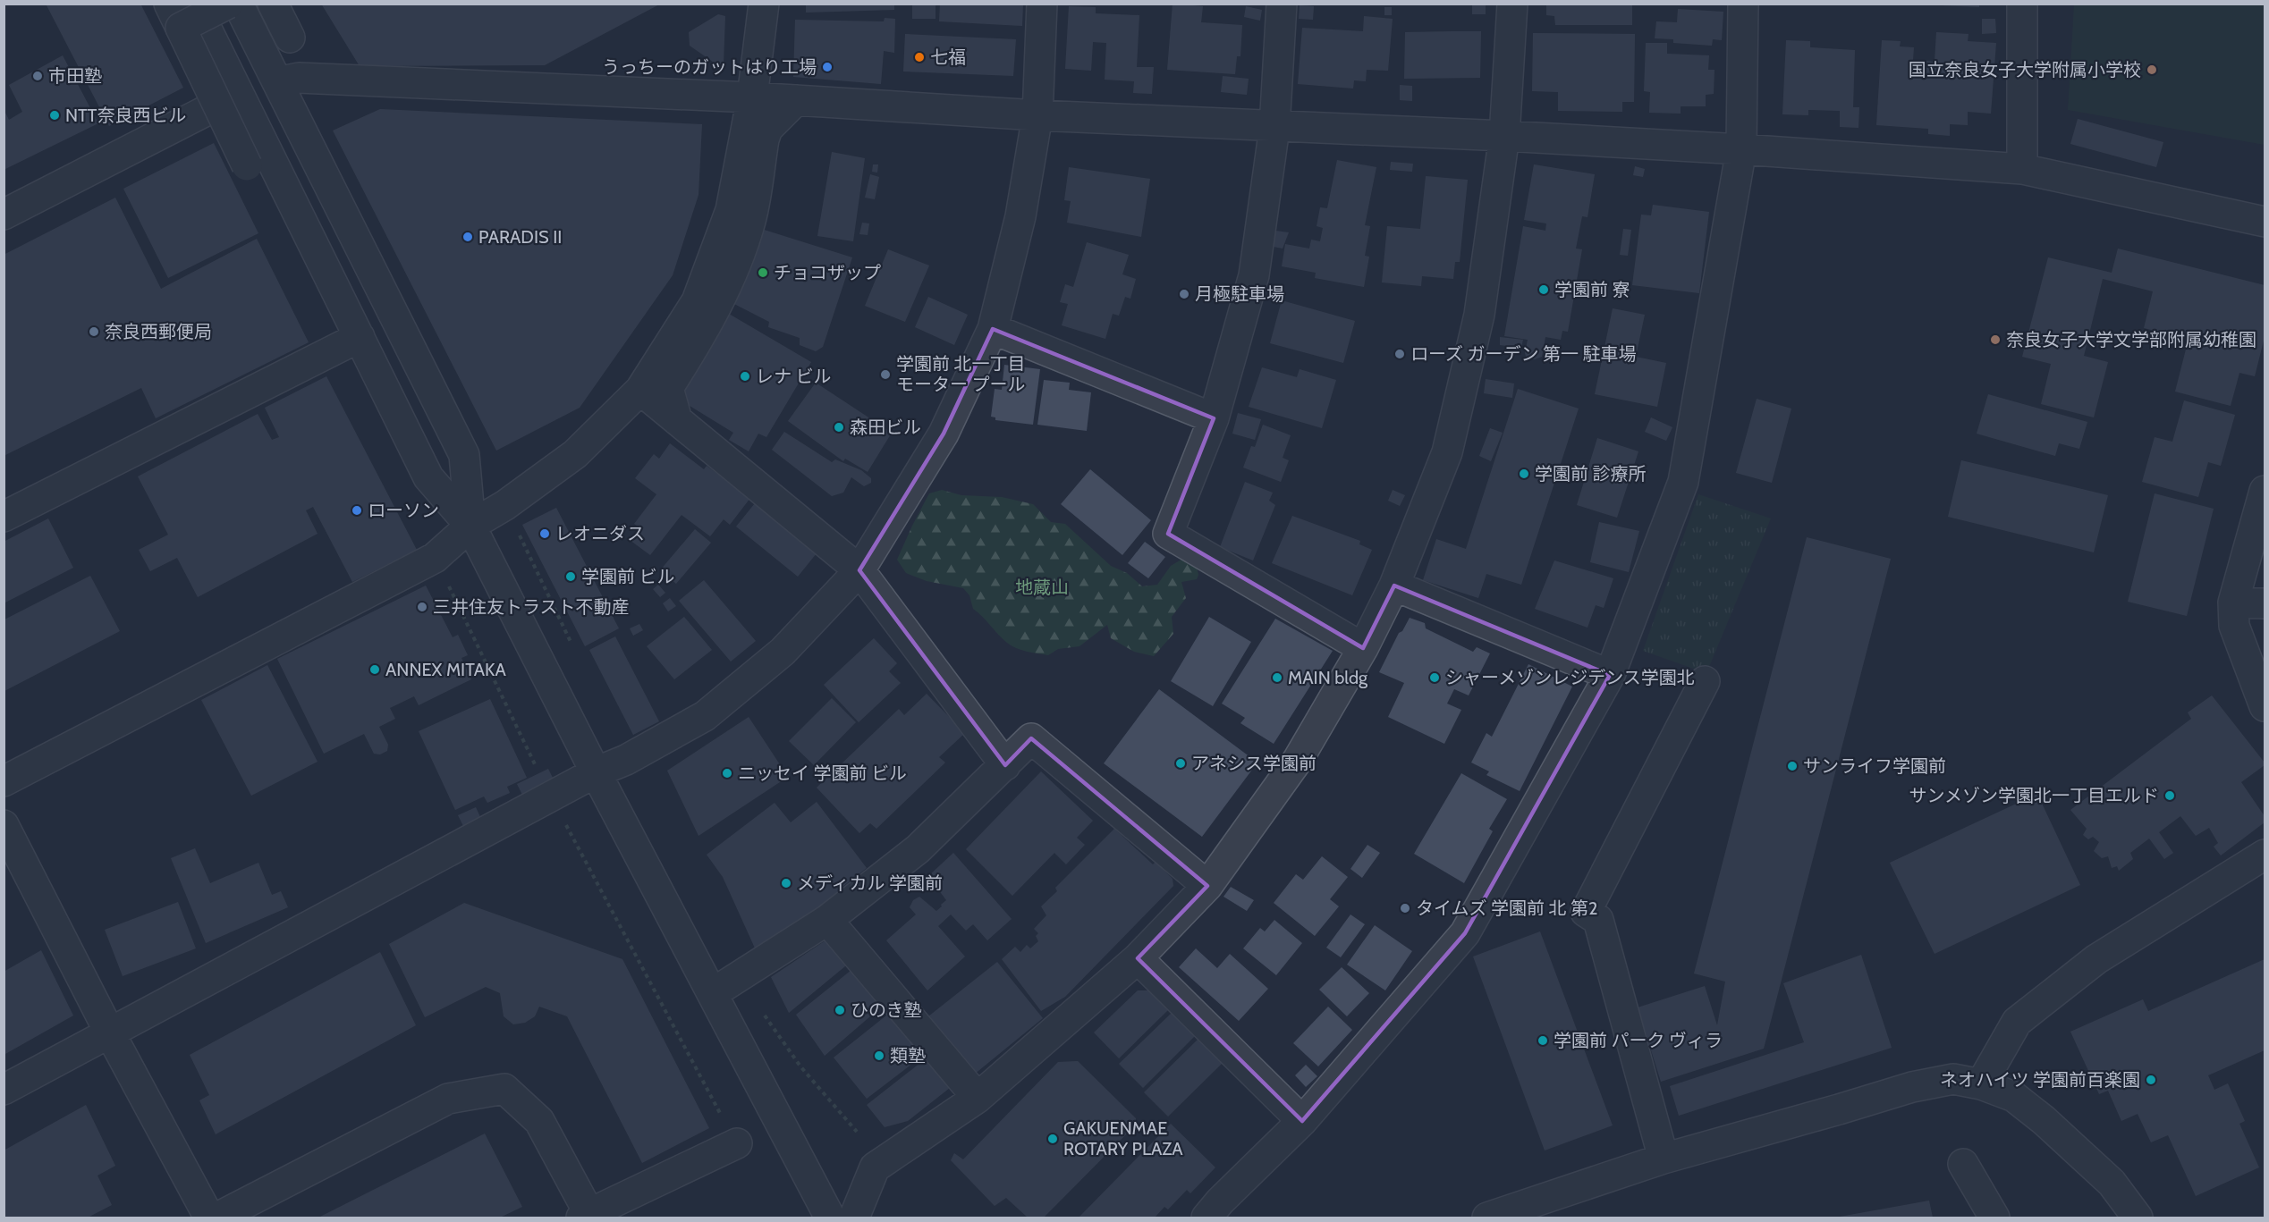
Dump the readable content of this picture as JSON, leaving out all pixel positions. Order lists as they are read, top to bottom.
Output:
{
  "parks": ["地蔵山"],
  "places": [
    "七福",
    "うっちーのガットはり工場",
    "国立奈良女子大学附属小学校",
    "市田塾",
    "NTT奈良西ビル",
    "PARADIS II",
    "チョコザップ",
    "学園前 寮",
    "月極駐車場",
    "奈良西郵便局",
    "奈良女子大学文学部附属幼稚園",
    "ローズ ガーデン 第一 駐車場",
    "学園前 北一丁目 モーター プール",
    "レナ ビル",
    "森田ビル",
    "学園前 診療所",
    "ローソン",
    "レオニダス",
    "学園前 ビル",
    "三井住友トラスト不動産",
    "ANNEX MITAKA",
    "MAIN bldg",
    "シャーメゾンレジデンス学園北",
    "アネシス学園前",
    "サンライフ学園前",
    "ニッセイ 学園前 ビル",
    "サンメゾン学園北一丁目エルド",
    "メディカル 学園前",
    "タイムズ 学園前 北 第2",
    "ひのき塾",
    "学園前 パーク ヴィラ",
    "類塾",
    "ネオハイツ 学園前百楽園",
    "GAKUENMAE ROTARY PLAZA"
  ]
}
